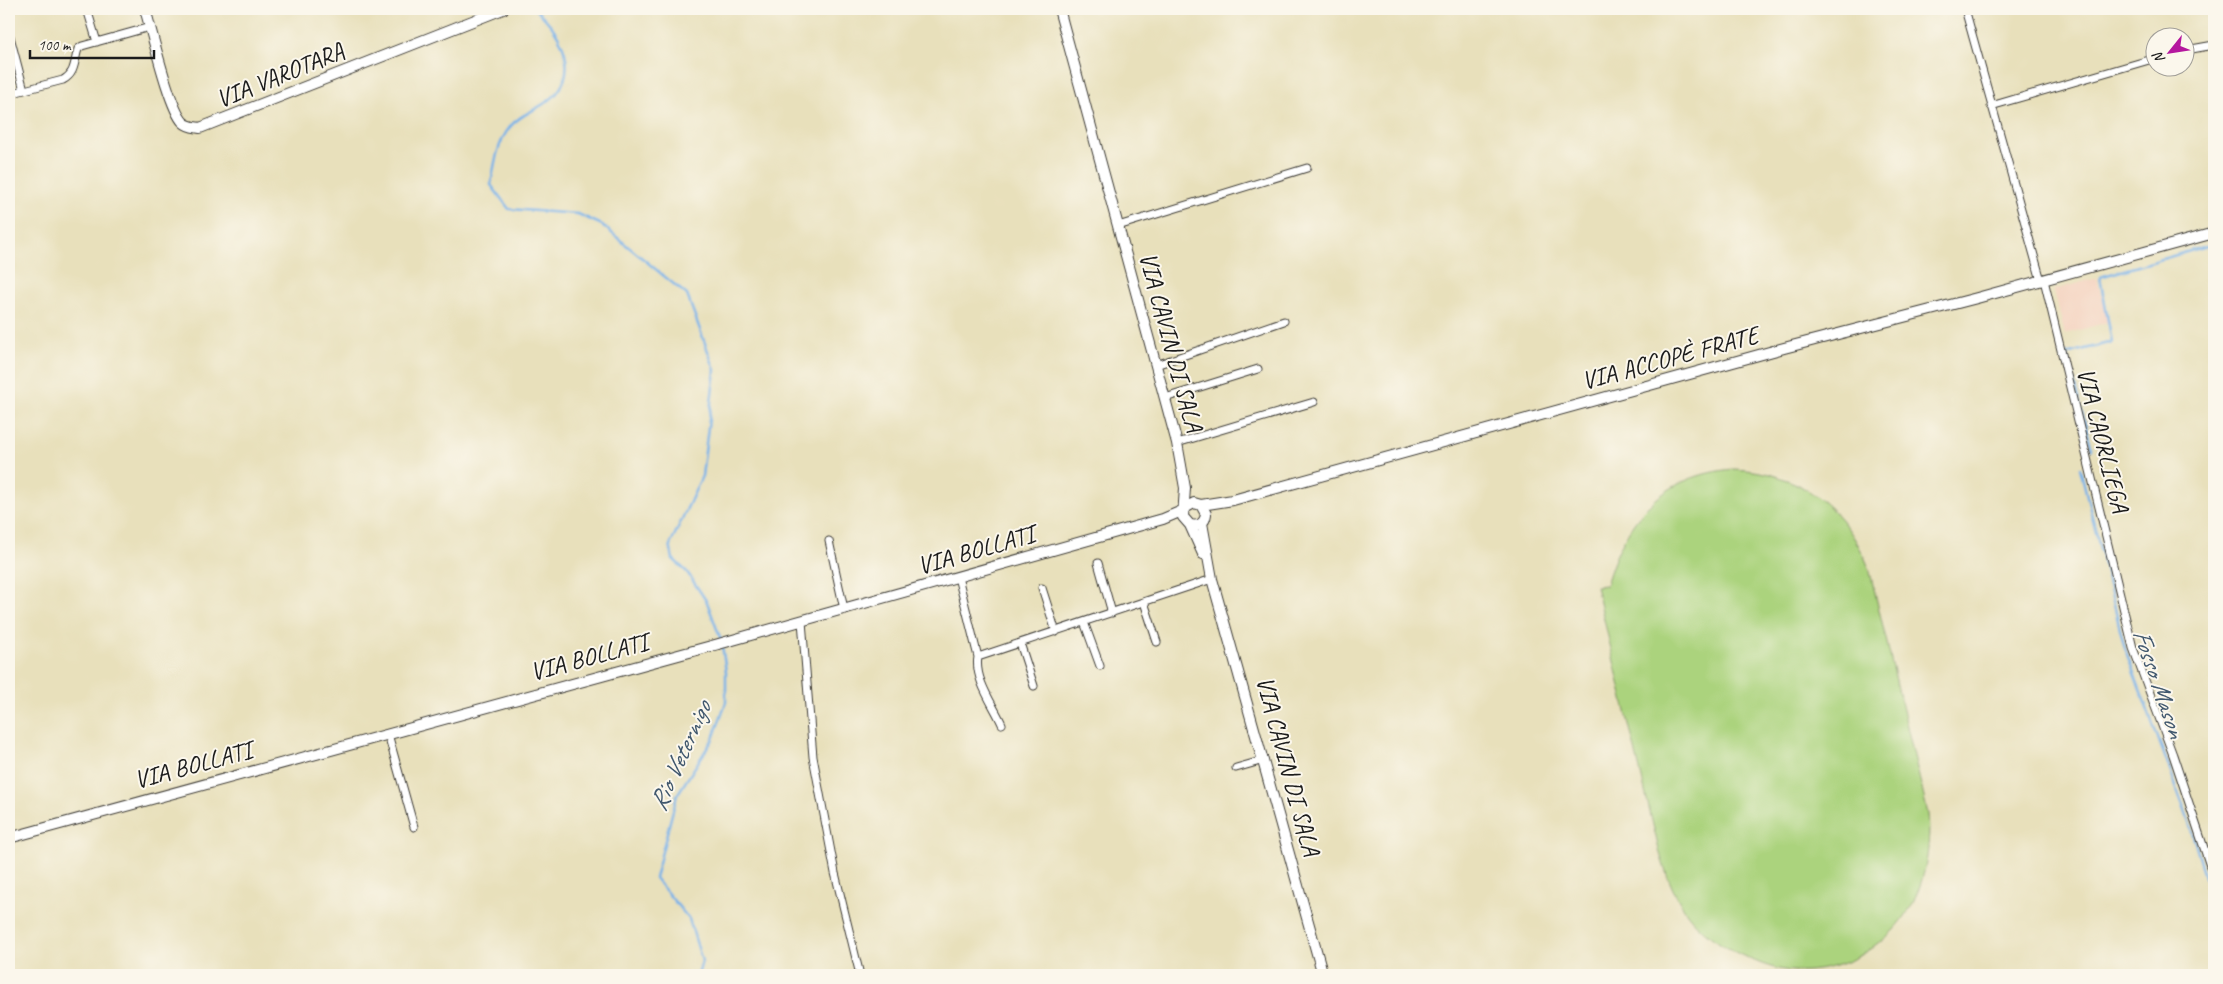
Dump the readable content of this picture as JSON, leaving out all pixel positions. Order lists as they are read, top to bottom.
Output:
{
  "streets": {
    "main road": [
      "VIA VAROTARA",
      "VIA CAVIN DI SALA",
      "VIA ACCOPÈ FRATE",
      "VIA BOLLATI"
    ],
    "street": ["VIA CAORLIEGA"]
  },
  "crossings": [
    ["VIA CAVIN DI SALA", "VIA ACCOPÈ FRATE"],
    ["VIA CAVIN DI SALA", "VIA BOLLATI"],
    ["VIA ACCOPÈ FRATE", "VIA CAORLIEGA"],
    ["VIA ACCOPÈ FRATE", "VIA BOLLATI"]
  ],
  "water": ["Fosso Mason", "Rio Veternigo"],
  "scale_bar": "100 m",
  "north": "bottom left"
}
